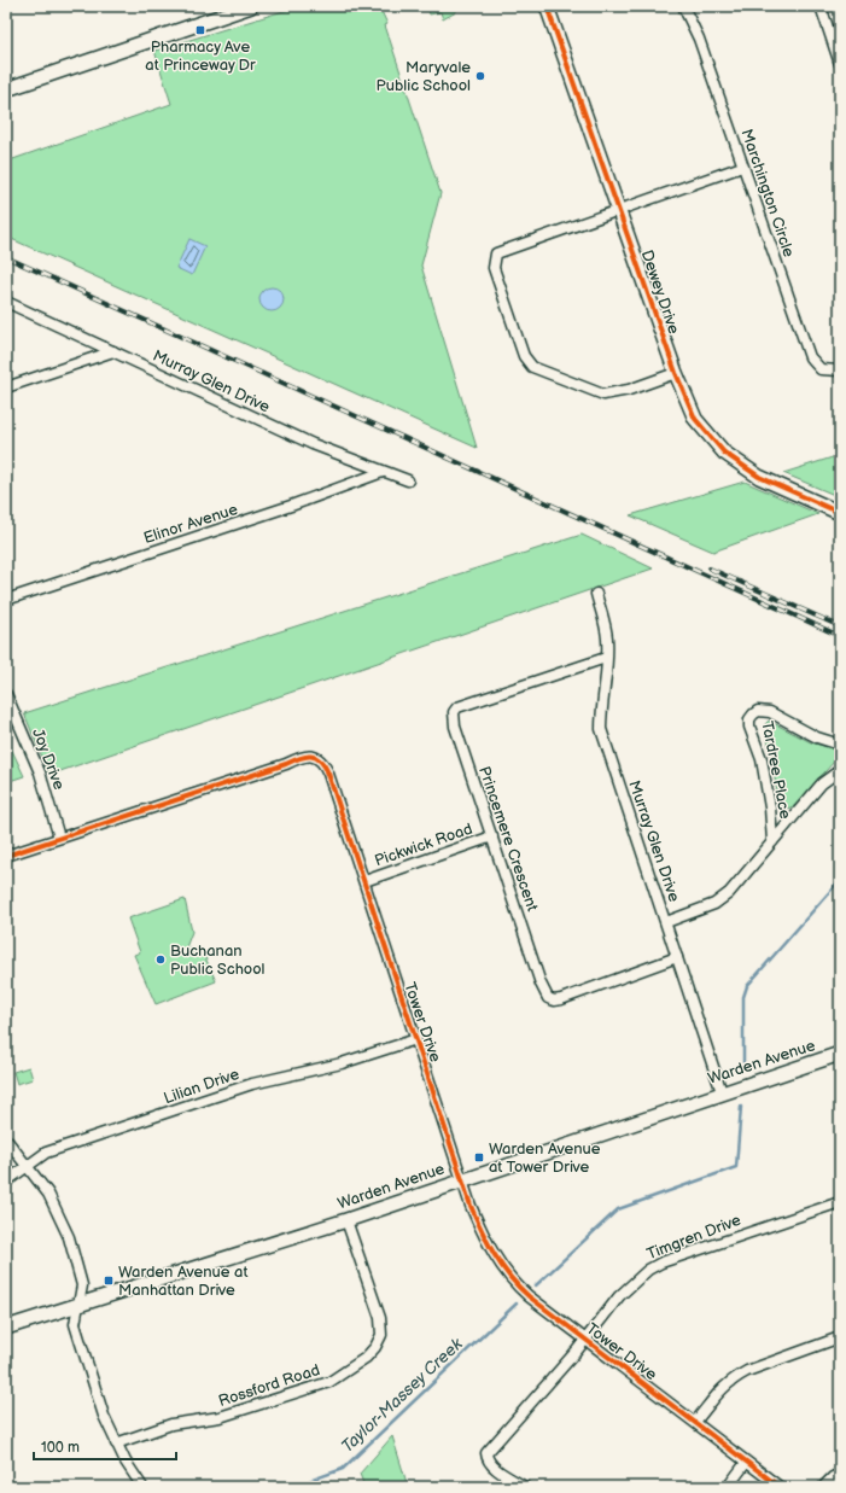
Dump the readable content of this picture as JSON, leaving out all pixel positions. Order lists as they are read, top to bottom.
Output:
{
  "streets": {
    "main road": ["Dewey Drive", "Warden Avenue"],
    "street": [
      "Marchington Circle",
      "Murray Glen Drive",
      "Elinor Avenue",
      "Joy Drive",
      "Tardree Place",
      "Princemere Crescent",
      "Pickwick Road",
      "Tower Drive",
      "Lilian Drive",
      "Timgren Drive",
      "Rossford Road"
    ]
  },
  "crossings": [
    ["Murray Glen Drive", "Elinor Avenue"],
    ["Murray Glen Drive", "Tardree Place"],
    ["Murray Glen Drive", "Princemere Crescent"],
    ["Murray Glen Drive", "Warden Avenue"],
    ["Joy Drive", "Tower Drive"],
    ["Princemere Crescent", "Pickwick Road"],
    ["Pickwick Road", "Tower Drive"],
    ["Tower Drive", "Warden Avenue"],
    ["Tower Drive", "Lilian Drive"],
    ["Tower Drive", "Timgren Drive"],
    ["Warden Avenue", "Rossford Road"]
  ],
  "water": ["Taylor-Massey Creek"],
  "places": {
    "transit": ["Pharmacy Ave at Princeway Dr", "Warden Avenue at Tower Drive", "Warden Avenue at Manhattan Drive"],
    "other": ["Maryvale Public School", "Buchanan Public School"]
  },
  "scale_bar": "100 m"
}
